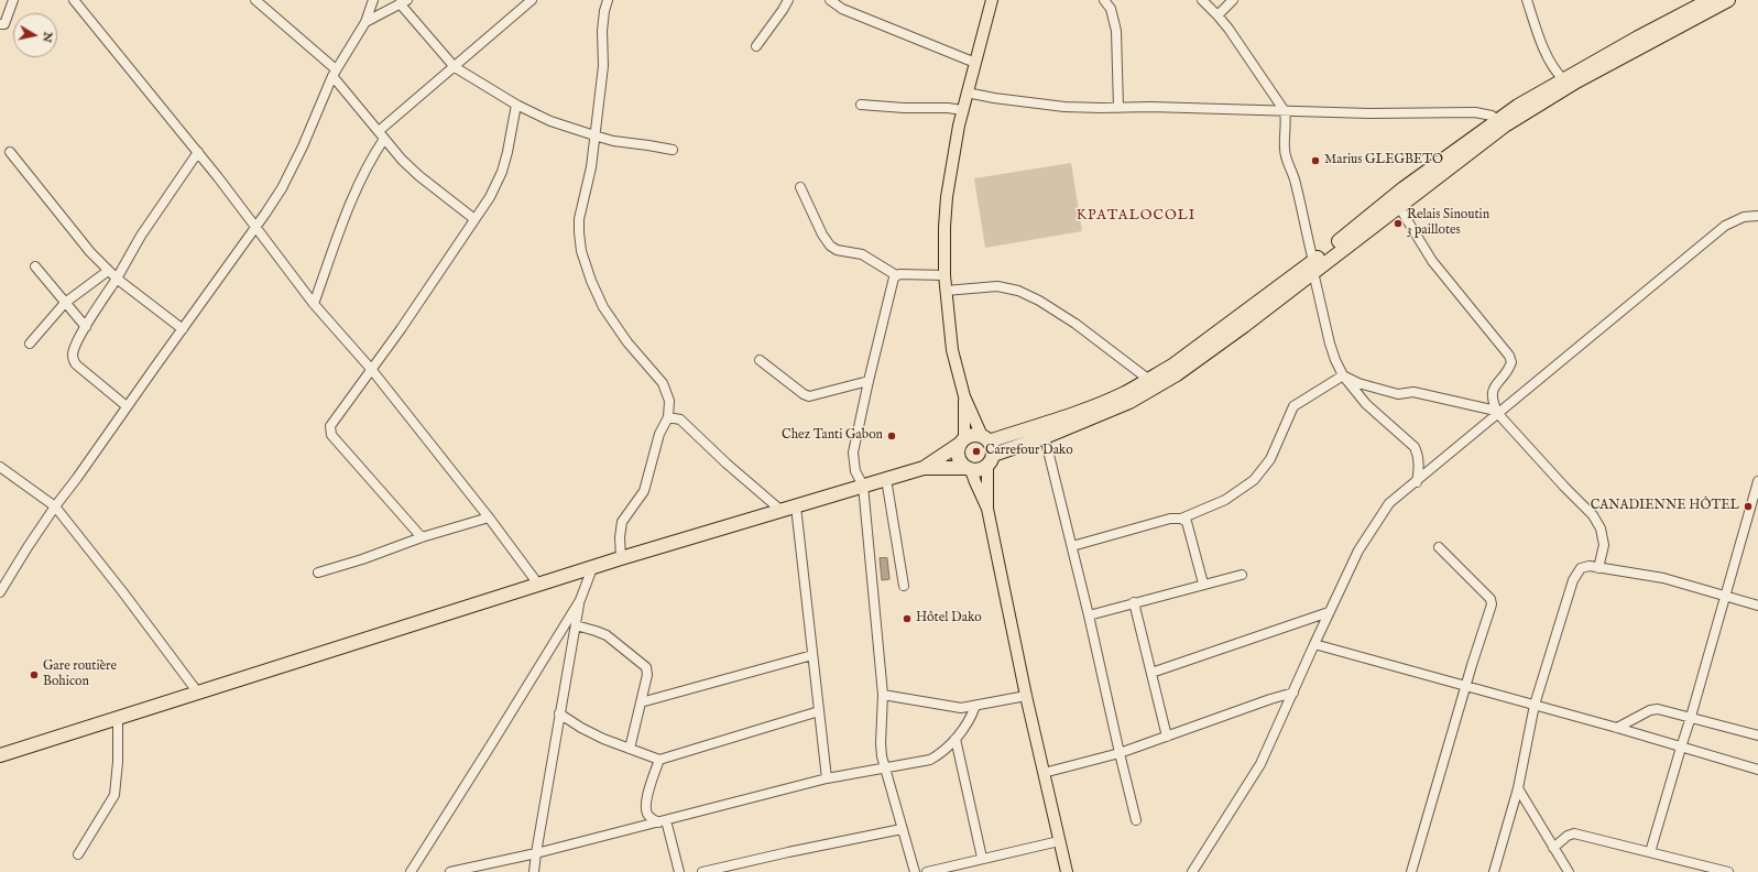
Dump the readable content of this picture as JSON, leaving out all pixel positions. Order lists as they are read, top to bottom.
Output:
{
  "districts": ["KPATALOCOLI"],
  "places": [
    "Marius GLEGBETO",
    "Relais Sinoutin 3 paillotes",
    "Chez Tanti Gabon",
    "Carrefour Dako",
    "CANADIENNE HÔTEL",
    "Hôtel Dako",
    "Gare routière Bohicon"
  ],
  "north": "right"
}
